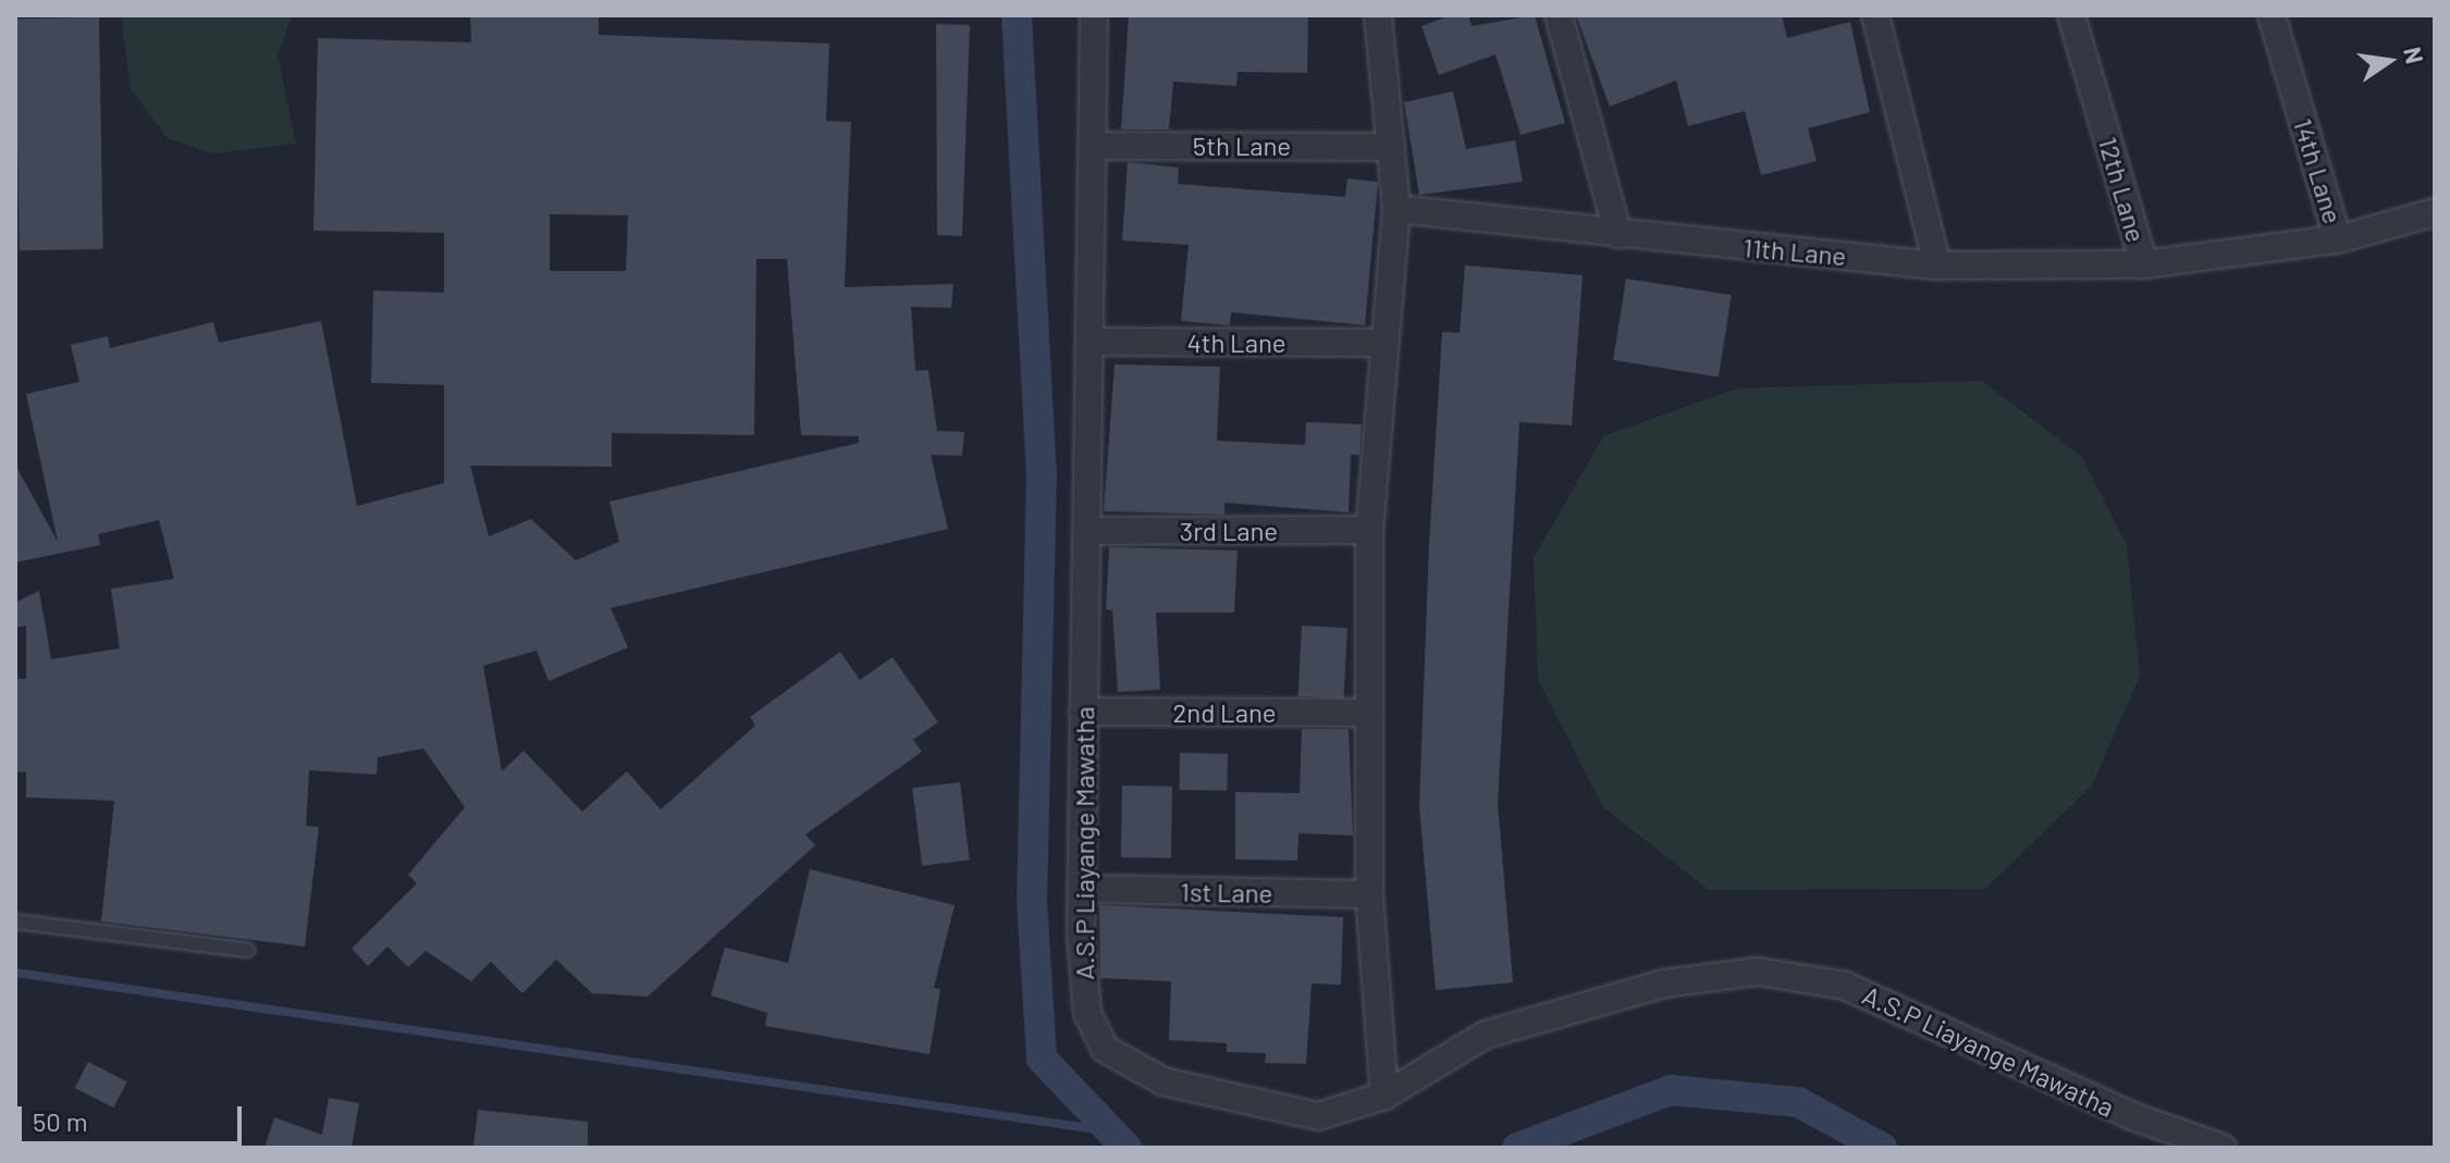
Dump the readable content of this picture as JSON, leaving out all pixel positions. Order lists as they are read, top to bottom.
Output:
{
  "streets": {
    "street": [
      "5th Lane",
      "14th Lane",
      "12th Lane",
      "11th Lane",
      "4th Lane",
      "3rd Lane",
      "2nd Lane",
      "A.S.P Liayange Mawatha",
      "1st Lane"
    ]
  },
  "crossings": [
    ["5th Lane", "A.S.P Liayange Mawatha"],
    ["14th Lane", "12th Lane"],
    ["12th Lane", "11th Lane"],
    ["4th Lane", "A.S.P Liayange Mawatha"],
    ["3rd Lane", "A.S.P Liayange Mawatha"],
    ["2nd Lane", "A.S.P Liayange Mawatha"],
    ["A.S.P Liayange Mawatha", "1st Lane"]
  ],
  "scale_bar": "50 m",
  "north": "right"
}
